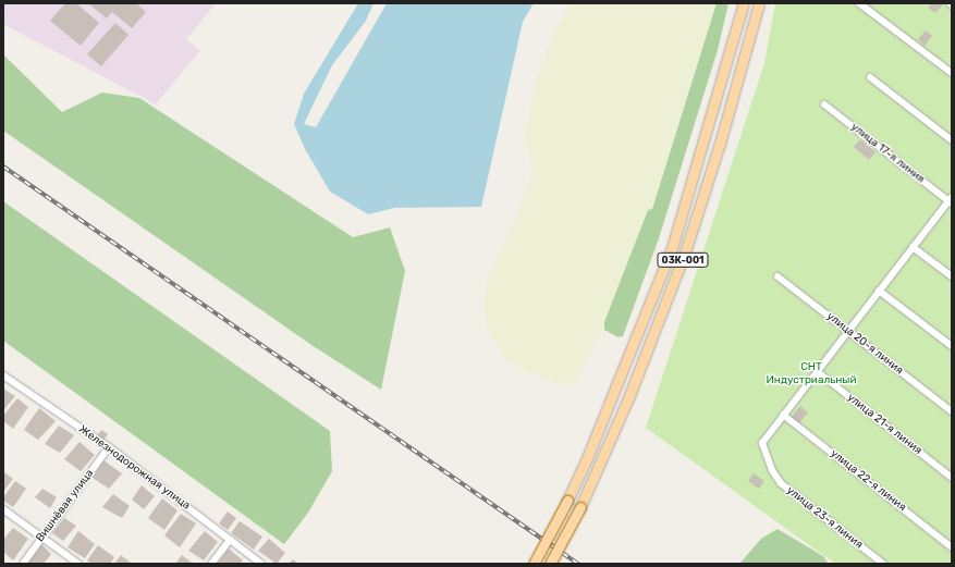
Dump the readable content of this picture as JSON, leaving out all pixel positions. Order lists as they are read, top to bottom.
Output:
{
  "streets": {
    "main road": ["03К-001"],
    "street": [
      "улица 17-я линия",
      "улица 20-я линия",
      "улица 21-я линия",
      "Железнодорожная улица",
      "улица 22-я линия",
      "Вишнёвая улица",
      "улица 23-я линия"
    ]
  },
  "crossings": [
    ["Железнодорожная улица", "Вишнёвая улица"],
    ["улица 22-я линия", "улица 23-я линия"]
  ],
  "parks": ["СНТ Индустриальный"]
}
